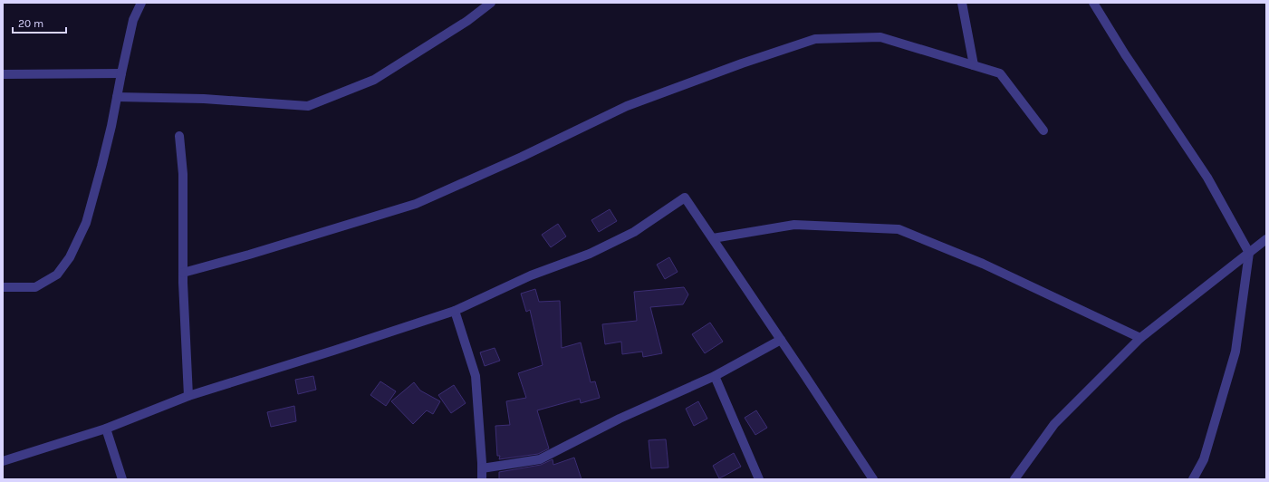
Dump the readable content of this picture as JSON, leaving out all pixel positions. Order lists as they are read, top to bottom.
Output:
{
  "scale_bar": "20 m"
}
